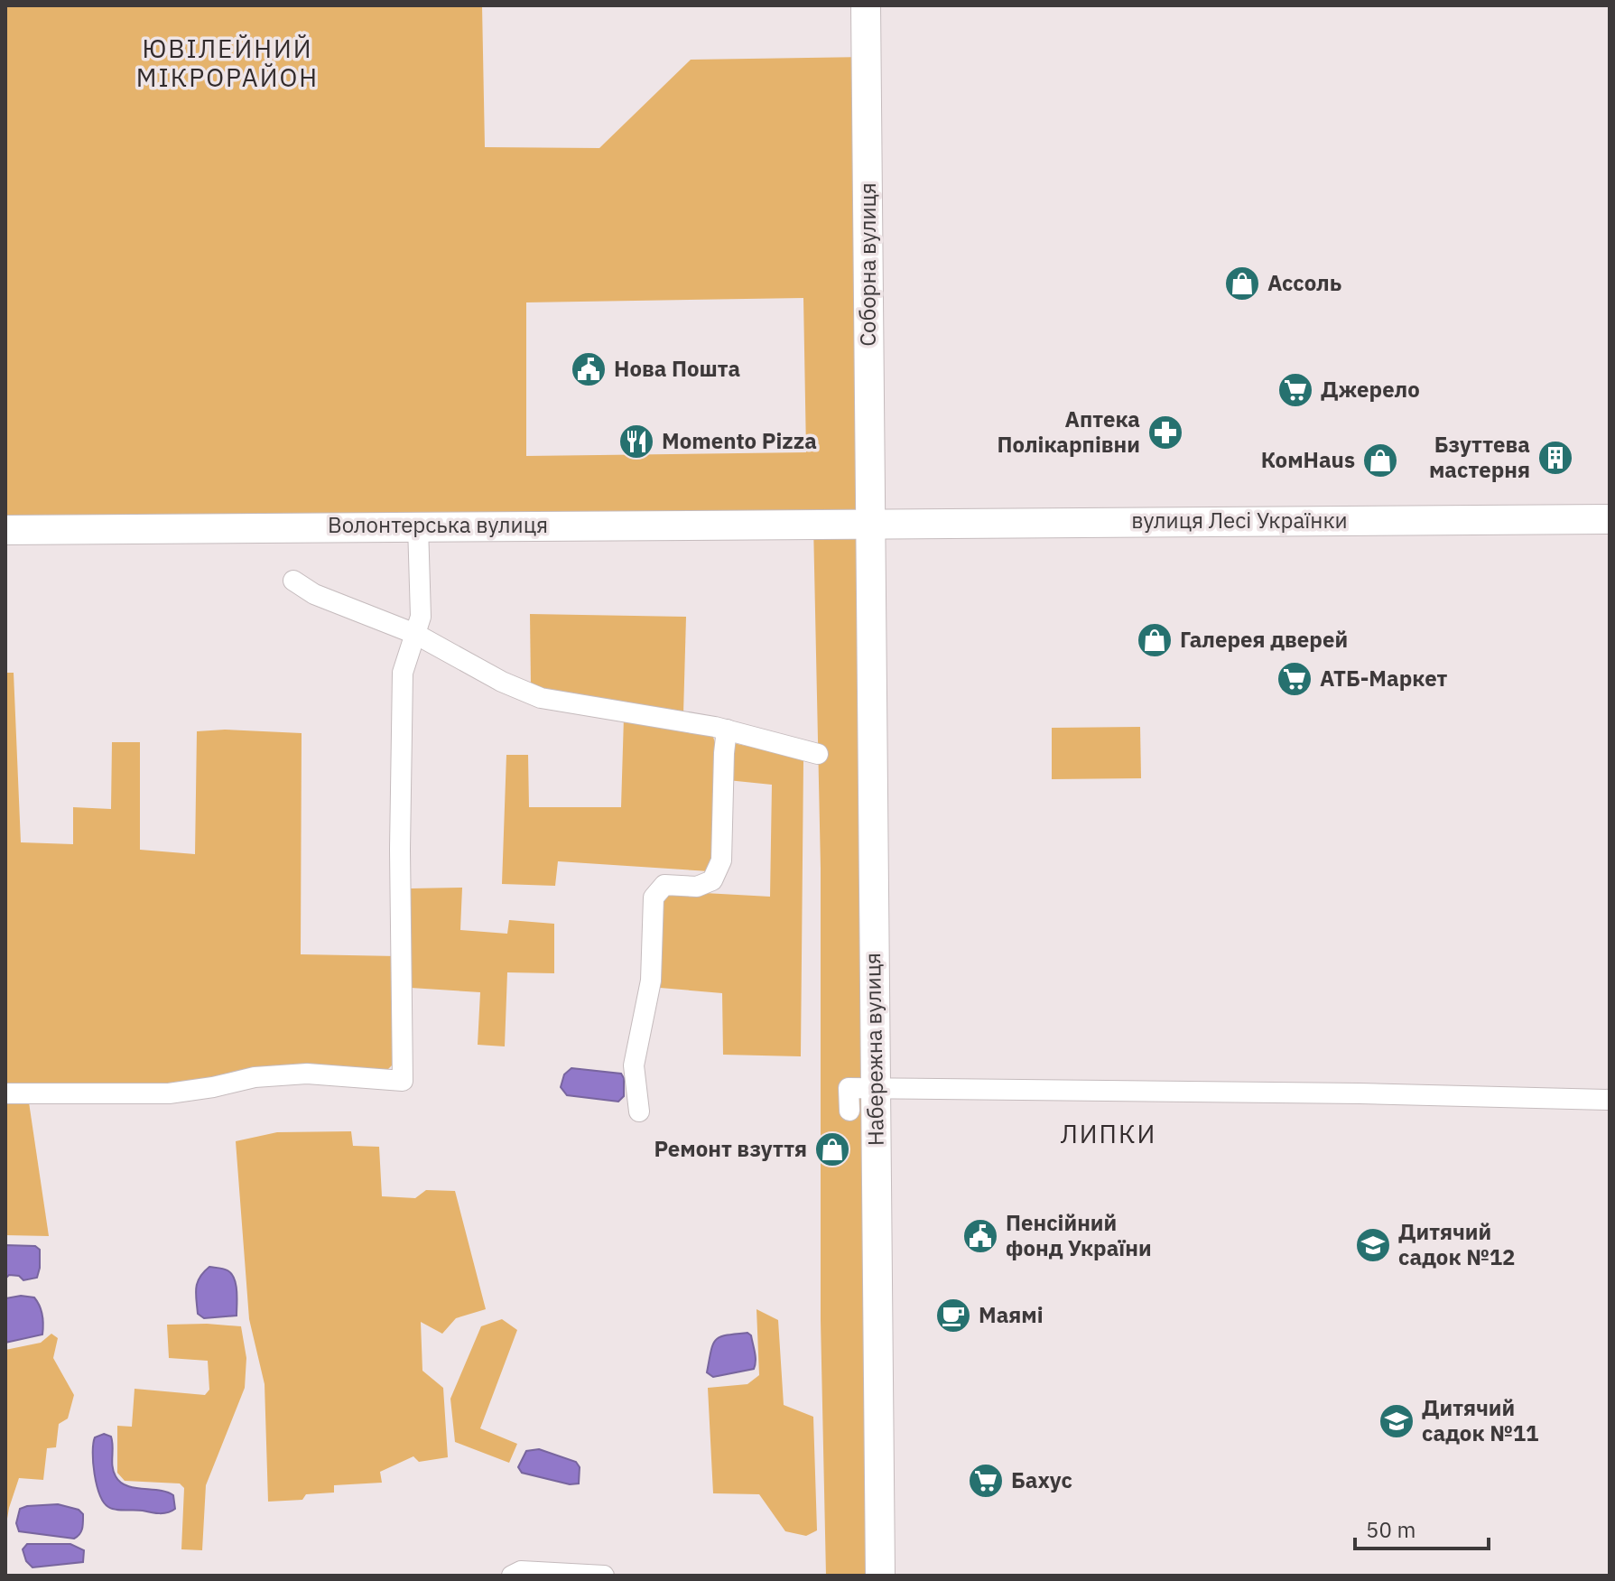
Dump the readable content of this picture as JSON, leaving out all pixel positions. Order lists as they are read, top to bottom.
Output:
{
  "streets": {
    "street": [
      "Соборна вулиця",
      "вулиця Лесі Українки",
      "Волонтерська вулиця",
      "Набережна вулиця"
    ]
  },
  "crossings": [
    ["Соборна вулиця", "вулиця Лесі Українки"],
    ["Соборна вулиця", "Волонтерська вулиця"],
    ["Соборна вулиця", "Набережна вулиця"],
    ["вулиця Лесі Українки", "Волонтерська вулиця"],
    ["вулиця Лесі Українки", "Набережна вулиця"],
    ["Волонтерська вулиця", "Набережна вулиця"]
  ],
  "districts": ["ЮВІЛЕЙНИЙ МІКРОРАЙОН", "ЛИПКИ"],
  "places": {
    "shop": [
      "Ассоль",
      "КомHaus",
      "Галерея дверей",
      "Ремонт взуття"
    ],
    "public building": ["Нова Пошта", "Пенсійний фонд України"],
    "supermarket": ["Джерело", "АТБ-Маркет", "Бахус"],
    "pharmacy": ["Аптека Полікарпівни"],
    "restaurant": ["Momento Pizza"],
    "building": ["Бзуттева мастерня"],
    "school or university": ["Дитячий садок №12", "Дитячий садок №11"],
    "cafe": ["Маямі"]
  },
  "scale_bar": "50 m"
}
